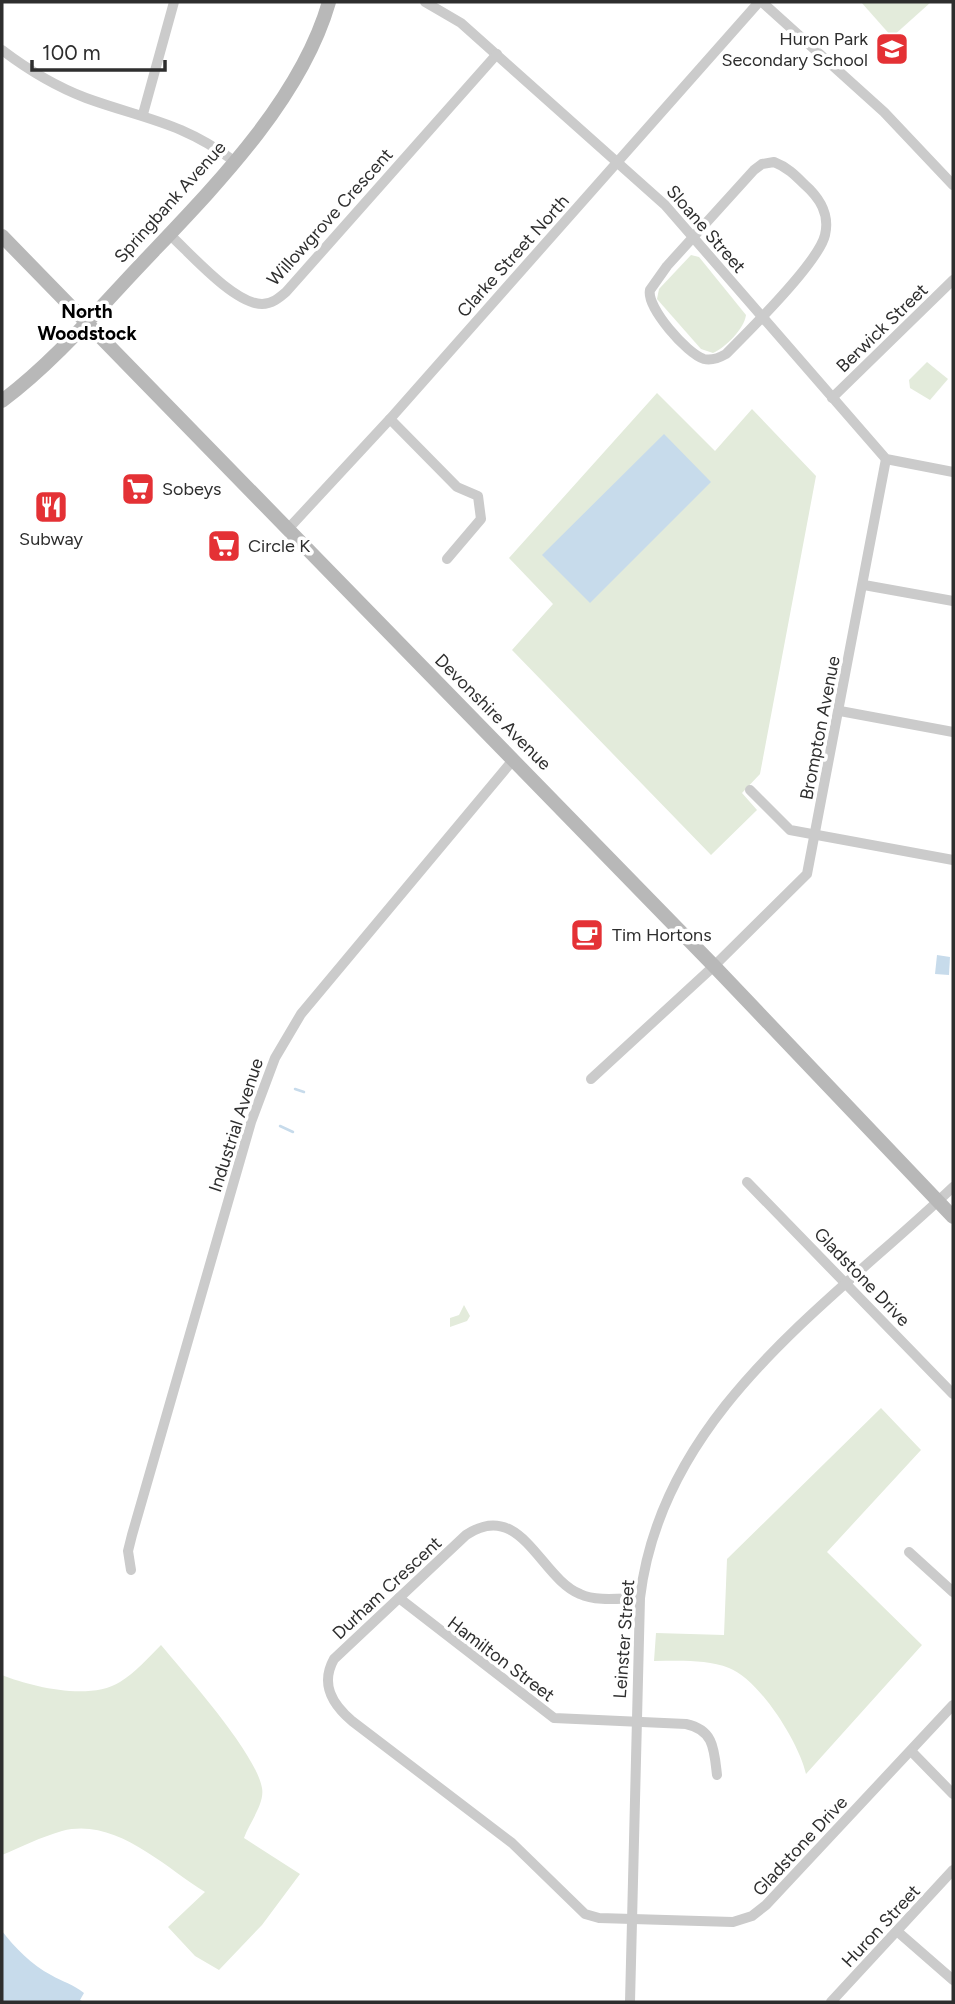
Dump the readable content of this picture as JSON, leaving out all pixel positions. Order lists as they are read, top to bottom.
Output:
{
  "streets": {
    "main road": ["Springbank Avenue", "Devonshire Avenue"],
    "street": [
      "Willowgrove Crescent",
      "Sloane Street",
      "Clarke Street North",
      "Berwick Street",
      "Brompton Avenue",
      "Industrial Avenue",
      "Gladstone Drive",
      "Durham Crescent",
      "Leinster Street",
      "Hamilton Street",
      "Huron Street"
    ]
  },
  "crossings": [
    ["Springbank Avenue", "Willowgrove Crescent"],
    ["Springbank Avenue", "Devonshire Avenue"],
    ["Willowgrove Crescent", "Sloane Street"],
    ["Sloane Street", "Clarke Street North"],
    ["Sloane Street", "Berwick Street"],
    ["Sloane Street", "Brompton Avenue"],
    ["Clarke Street North", "Devonshire Avenue"],
    ["Devonshire Avenue", "Brompton Avenue"],
    ["Devonshire Avenue", "Industrial Avenue"],
    ["Devonshire Avenue", "Leinster Street"],
    ["Gladstone Drive", "Durham Crescent"],
    ["Gladstone Drive", "Leinster Street"],
    ["Durham Crescent", "Leinster Street"],
    ["Durham Crescent", "Hamilton Street"],
    ["Leinster Street", "Hamilton Street"]
  ],
  "districts": ["North Woodstock"],
  "places": {
    "school or university": ["Huron Park Secondary School"],
    "supermarket": ["Sobeys", "Circle K"],
    "restaurant": ["Subway"],
    "cafe": ["Tim Hortons"]
  },
  "scale_bar": "100 m"
}
